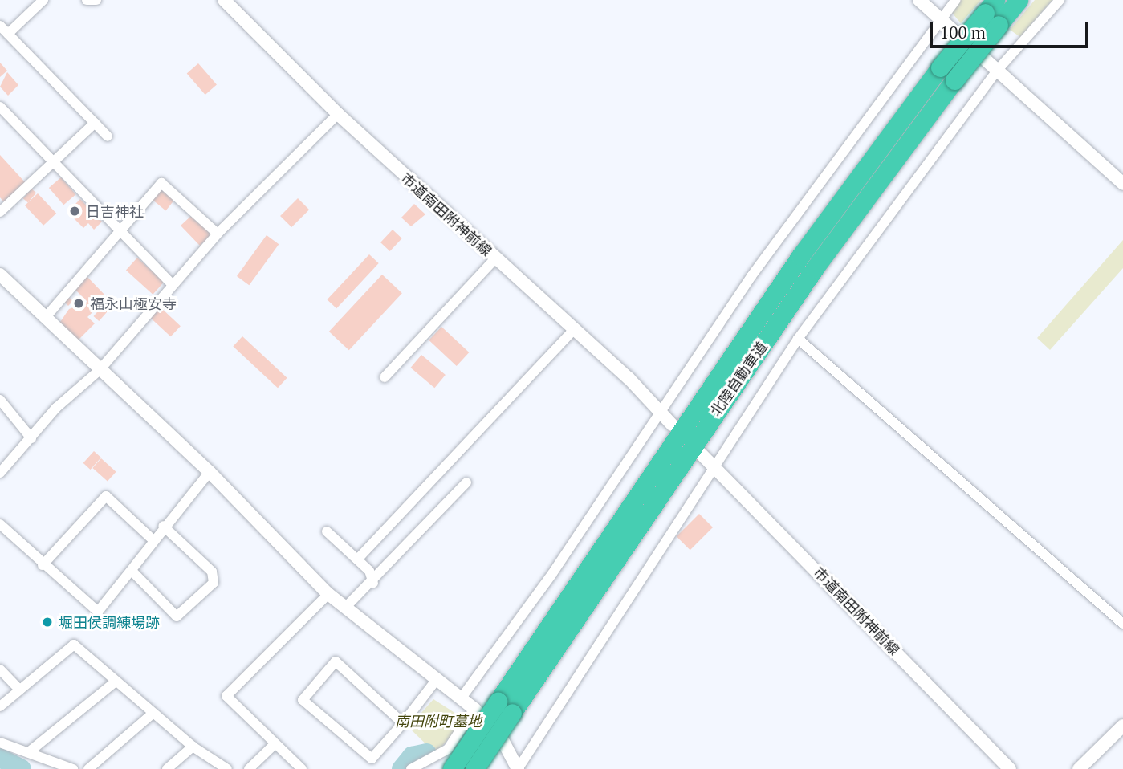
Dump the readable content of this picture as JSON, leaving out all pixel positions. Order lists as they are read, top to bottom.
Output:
{
  "streets": {
    "highway": ["北陸自動車道"],
    "street": ["市道南田附神前線"]
  },
  "parks": ["南田附町墓地"],
  "places": ["日吉神社", "福永山極安寺", "堀田侯調練場跡"],
  "scale_bar": "100 m"
}
